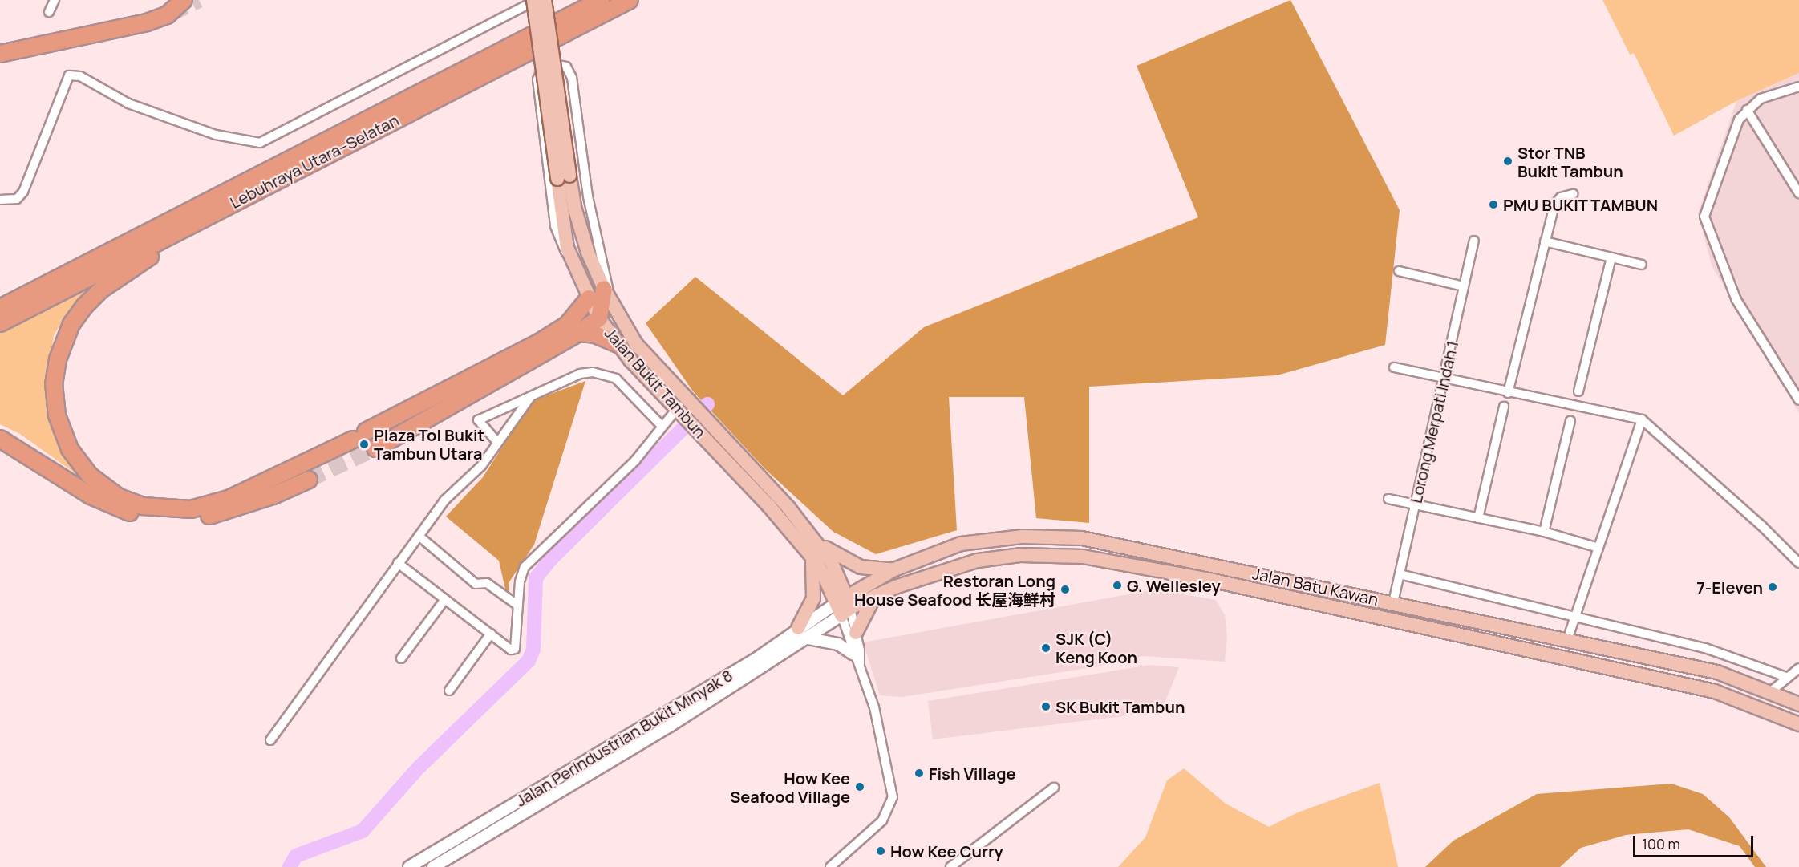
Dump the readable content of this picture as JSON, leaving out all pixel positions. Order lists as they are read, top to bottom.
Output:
{
  "streets": {
    "highway": ["Lebuhraya Utara–Selatan"],
    "main road": ["Jalan Bukit Tambun", "Jalan Batu Kawan"],
    "street": ["Lorong Merpati Indah 1", "Jalan Perindustrian Bukit Minyak 8"]
  },
  "crossings": [
    ["Jalan Bukit Tambun", "Jalan Batu Kawan"],
    ["Jalan Bukit Tambun", "Jalan Perindustrian Bukit Minyak 8"],
    ["Lorong Merpati Indah 1", "Jalan Batu Kawan"],
    ["Jalan Batu Kawan", "Jalan Perindustrian Bukit Minyak 8"]
  ],
  "places": [
    "Stor TNB Bukit Tambun",
    "PMU BUKIT TAMBUN",
    "Plaza Tol Bukit Tambun Utara",
    "G. Wellesley",
    "7-Eleven",
    "Restoran Long House Seafood 长屋海鲜村",
    "SJK (C) Keng Koon",
    "SK Bukit Tambun",
    "Fish Village",
    "How Kee Seafood Village",
    "How Kee Curry"
  ],
  "scale_bar": "100 m"
}
